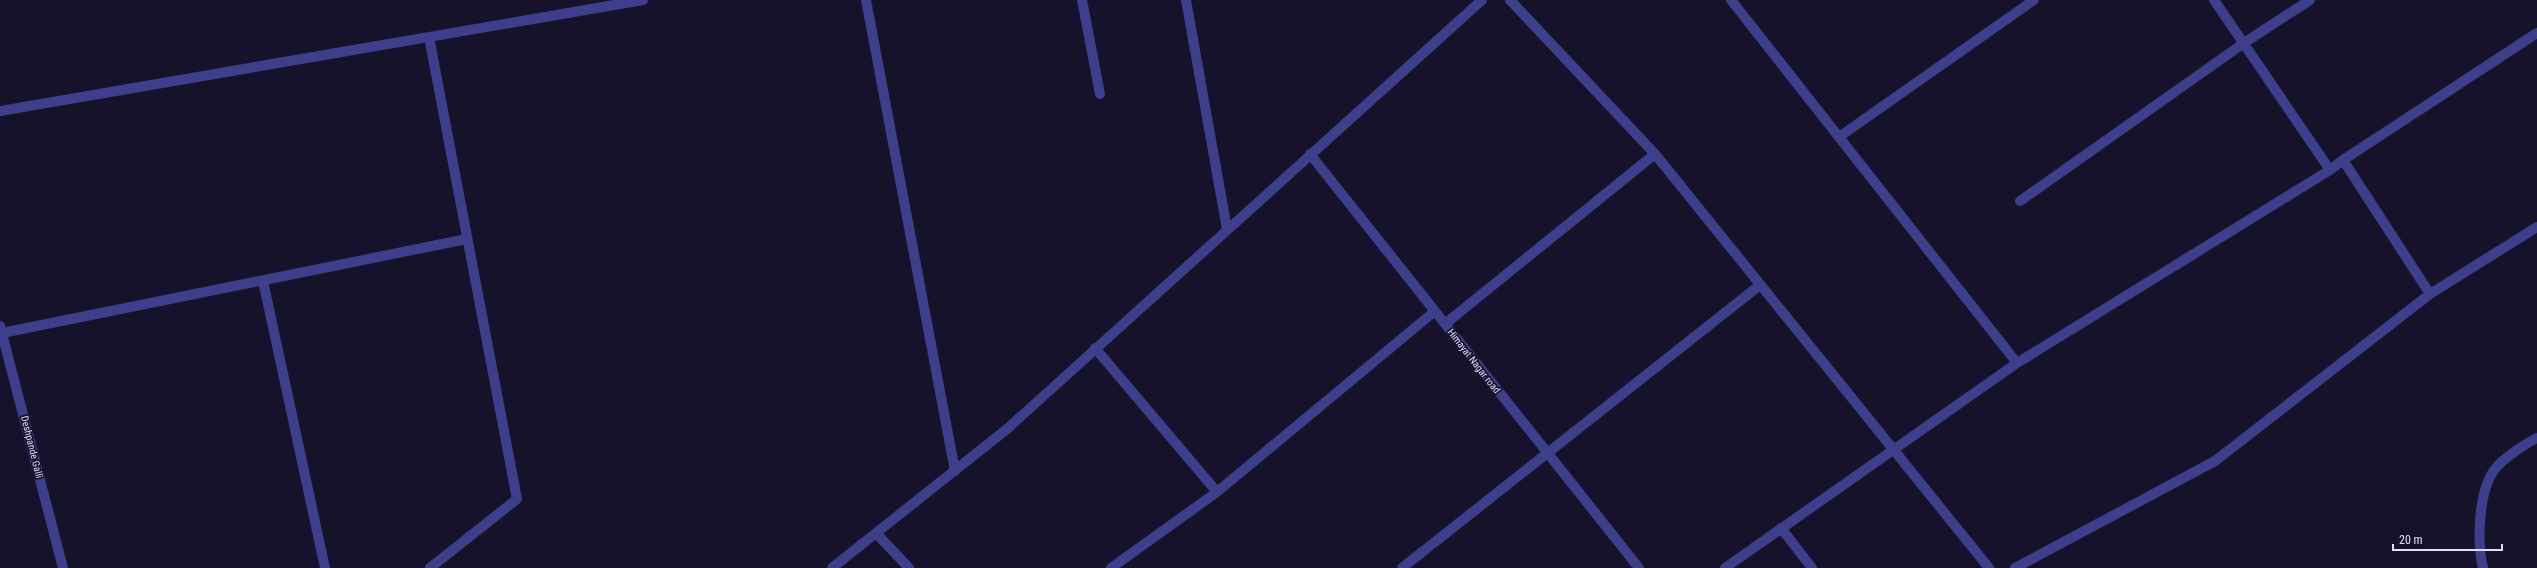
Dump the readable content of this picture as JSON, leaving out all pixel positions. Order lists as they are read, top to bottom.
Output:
{
  "streets": {
    "street": ["Himayat Nagar road", "Deshpande Galli"]
  },
  "scale_bar": "20 m"
}
